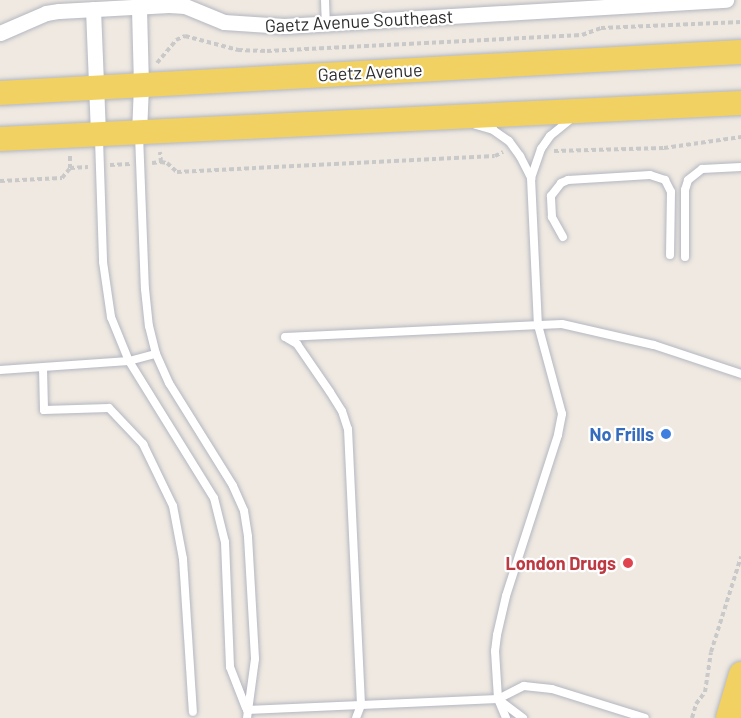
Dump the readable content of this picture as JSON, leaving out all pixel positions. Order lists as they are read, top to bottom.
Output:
{
  "streets": {
    "main road": ["Gaetz Avenue"],
    "street": ["Gaetz Avenue Southeast"]
  },
  "places": ["No Frills", "London Drugs"]
}
